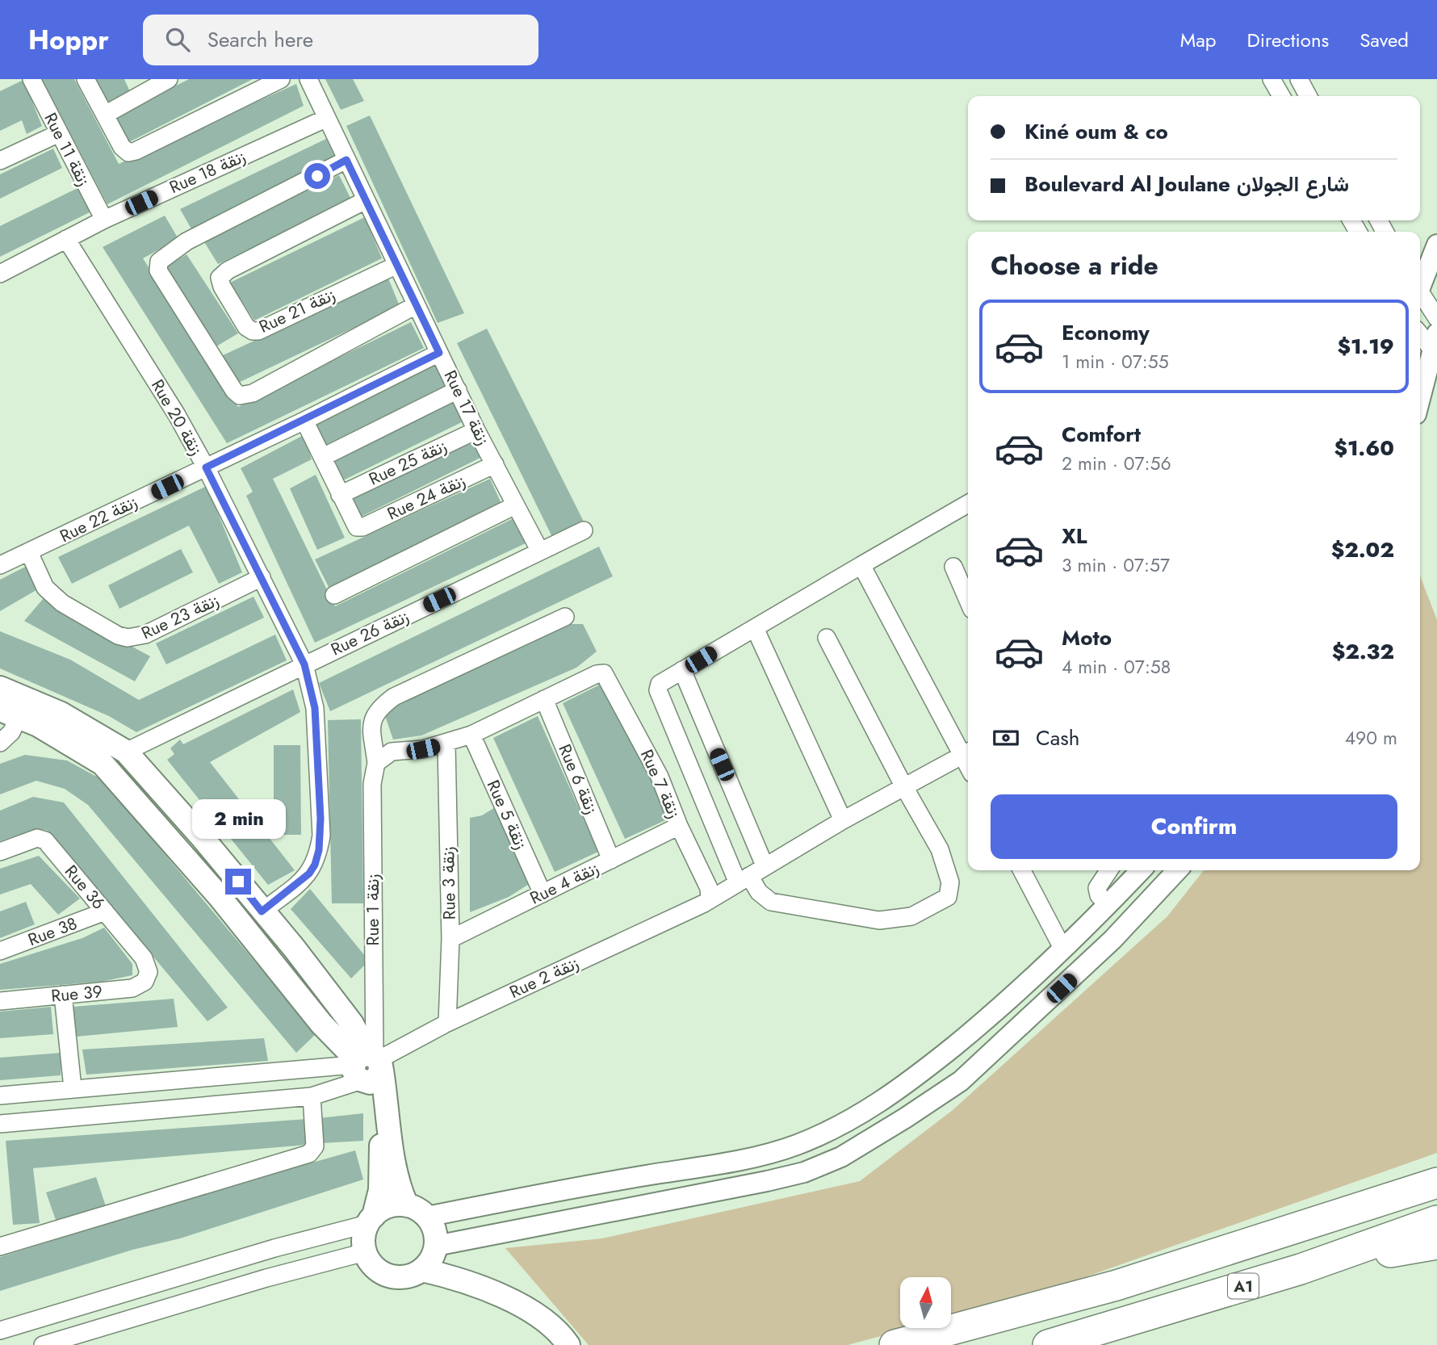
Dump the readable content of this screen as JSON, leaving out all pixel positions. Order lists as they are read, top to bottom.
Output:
{
  "streets": {
    "highway": ["A1"],
    "street": [
      "Rue 11 زنقة",
      "Rue 18 زنقة",
      "Rue 21 زنقة",
      "Rue 17 زنقة",
      "Rue 20 زنقة",
      "Rue 25 زنقة",
      "Rue 24 زنقة",
      "Rue 22 زنقة",
      "Rue 23 زنقة",
      "Rue 26 زنقة",
      "Rue 6 زنقة",
      "Rue 7 زنقة",
      "Rue 5 زنقة",
      "Rue 3 زنقة",
      "Rue 4 زنقة",
      "Rue 36",
      "Rue 1 زنقة",
      "Rue 38",
      "Rue 2 زنقة",
      "Rue 39"
    ]
  },
  "crossings": [
    ["Rue 11 زنقة", "Rue 18 زنقة"],
    ["Rue 18 زنقة", "Rue 17 زنقة"],
    ["Rue 18 زنقة", "Rue 20 زنقة"],
    ["Rue 21 زنقة", "Rue 17 زنقة"],
    ["Rue 17 زنقة", "Rue 25 زنقة"],
    ["Rue 17 زنقة", "Rue 24 زنقة"],
    ["Rue 17 زنقة", "Rue 22 زنقة"],
    ["Rue 17 زنقة", "Rue 26 زنقة"],
    ["Rue 20 زنقة", "Rue 22 زنقة"],
    ["Rue 20 زنقة", "Rue 23 زنقة"],
    ["Rue 20 زنقة", "Rue 26 زنقة"],
    ["Rue 25 زنقة", "Rue 24 زنقة"],
    ["Rue 22 زنقة", "Rue 23 زنقة"],
    ["Rue 6 زنقة", "Rue 7 زنقة"],
    ["Rue 6 زنقة", "Rue 4 زنقة"],
    ["Rue 7 زنقة", "Rue 4 زنقة"],
    ["Rue 7 زنقة", "Rue 2 زنقة"],
    ["Rue 5 زنقة", "Rue 4 زنقة"],
    ["Rue 3 زنقة", "Rue 4 زنقة"],
    ["Rue 3 زنقة", "Rue 2 زنقة"],
    ["Rue 36", "Rue 38"],
    ["Rue 36", "Rue 39"],
    ["Rue 1 زنقة", "Rue 2 زنقة"]
  ],
  "north": "top",
  "page": {
    "header": "Hoppr",
    "search": "Search here",
    "nav": ["Map", "Directions", "Saved"],
    "banner": ["Kiné oum & co", "Boulevard Al Joulane شارع الجولان"],
    "heading": "Choose a ride",
    "list": [
      {
        "name": "Economy",
        "note": "1 min · 07:55",
        "value": "$1.19"
      },
      {
        "name": "Comfort",
        "note": "2 min · 07:56",
        "value": "$1.60"
      },
      {
        "name": "XL",
        "note": "3 min · 07:57",
        "value": "$2.02"
      },
      {
        "name": "Moto",
        "note": "4 min · 07:58",
        "value": "$2.32"
      }
    ],
    "pay": ["Cash", "490 m"],
    "buttons": "Confirm",
    "bubble": "2 min"
  }
}
